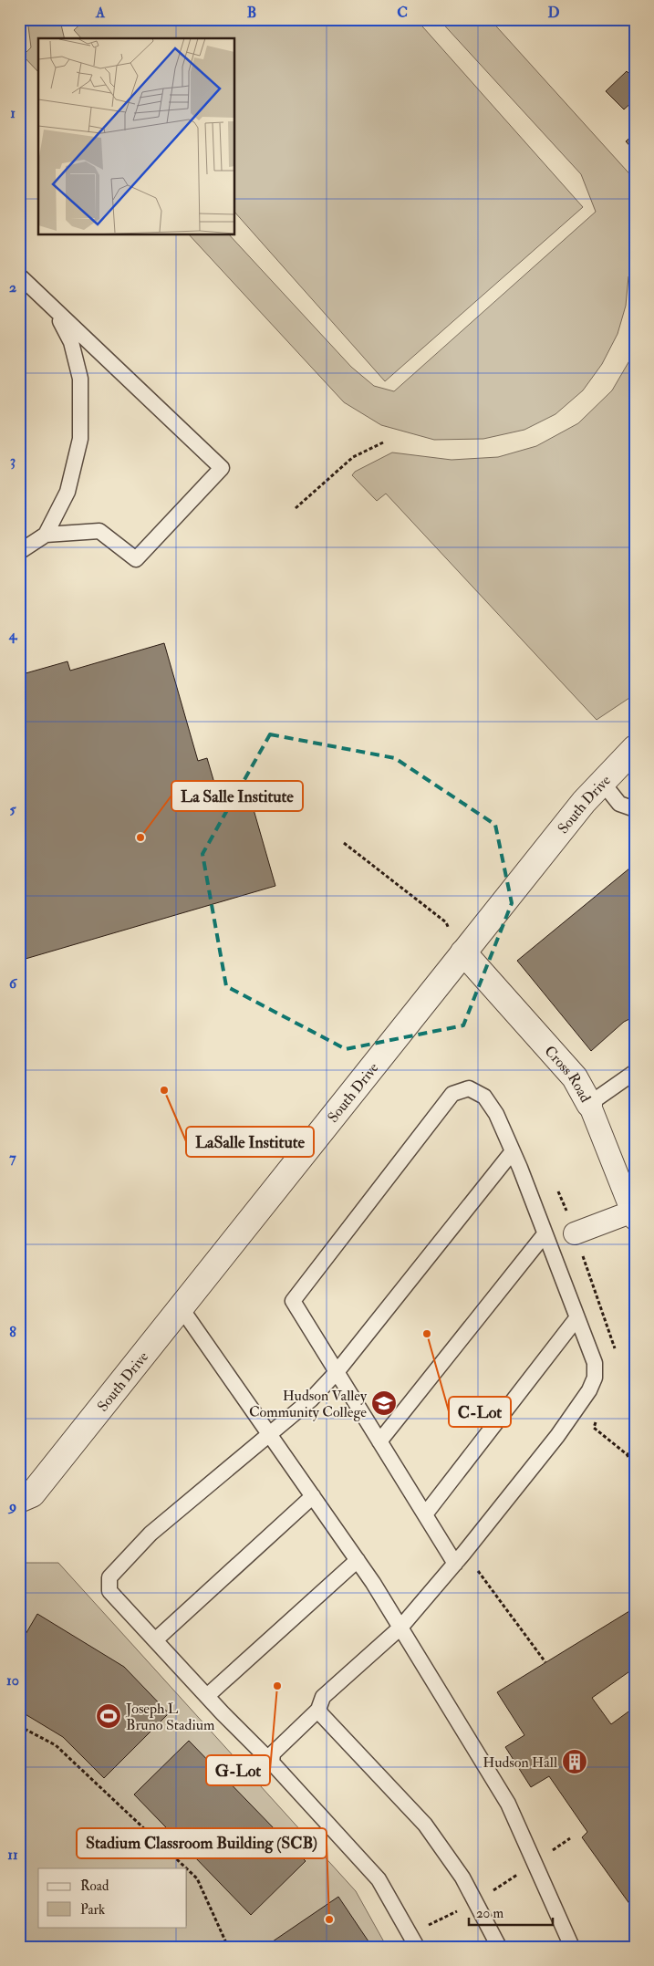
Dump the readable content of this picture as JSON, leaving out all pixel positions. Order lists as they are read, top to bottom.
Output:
{
  "streets": {
    "street": ["South Drive", "Cross Road"]
  },
  "crossings": [
    ["South Drive", "Cross Road"]
  ],
  "places": {
    "other": [
      "La Salle Institute",
      "LaSalle Institute",
      "C-Lot",
      "G-Lot",
      "Stadium Classroom Building (SCB)"
    ],
    "school or university": ["Hudson Valley Community College"],
    "sports": ["Joseph L Bruno Stadium"],
    "building": ["Hudson Hall"]
  },
  "legend": ["Road", "Park"],
  "scale_bar": "20 m",
  "grid": {
    "columns": [
      "A",
      "B",
      "C",
      "D"
    ],
    "rows": [
      "1",
      "2",
      "3",
      "4",
      "5",
      "6",
      "7",
      "8",
      "9",
      "10",
      "11"
    ]
  }
}
